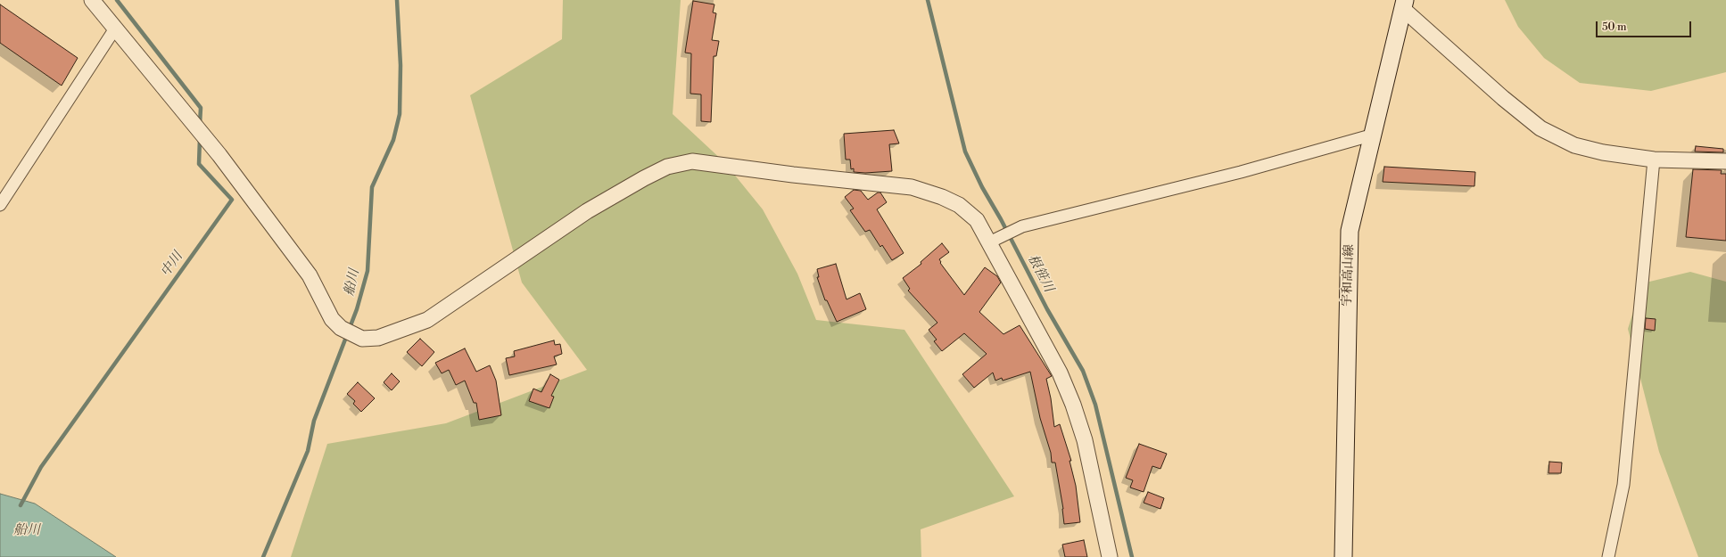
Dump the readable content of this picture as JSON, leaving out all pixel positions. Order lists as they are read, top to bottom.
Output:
{
  "streets": {
    "main road": ["宇和高山線"]
  },
  "water": ["中川", "根笹川", "船川"],
  "scale_bar": "50 m"
}
